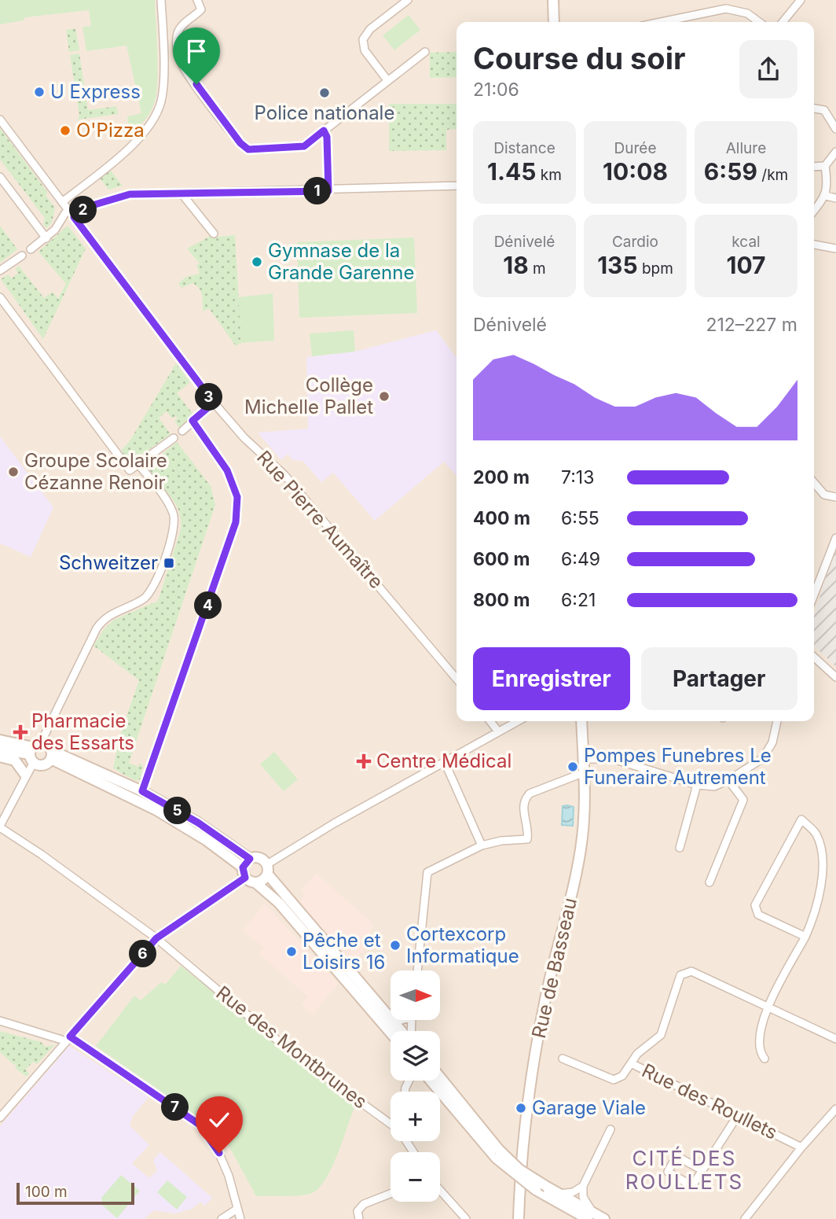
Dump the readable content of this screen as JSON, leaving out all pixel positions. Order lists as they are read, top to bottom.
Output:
{
  "streets": {
    "main road": ["Rue de Basseau"],
    "street": ["Rue Pierre Aumaître", "Rue des Montbrunes", "Rue des Roullets"]
  },
  "districts": ["CITÉ DES ROULLETS"],
  "places": {
    "other": [
      "U Express",
      "Police nationale",
      "O'Pizza",
      "Gymnase de la Grande Garenne",
      "Collège Michelle Pallet",
      "Groupe Scolaire Cézanne Renoir",
      "Pompes Funebres Le Funeraire Autrement",
      "Cortexcorp Informatique",
      "Pêche et Loisirs 16",
      "Garage Viale"
    ],
    "transit": ["Schweitzer"],
    "health": ["Pharmacie des Essarts", "Centre Médical"]
  },
  "scale_bar": "100 m",
  "north": "right",
  "page": {
    "heading": ["Course du soir", "21:06"],
    "stats": [
      ["Distance", "1.45 km"],
      ["Durée", "10:08"],
      ["Allure", "6:59 /km"],
      ["Dénivelé", "18 m"],
      ["Cardio", "135 bpm"],
      ["kcal", "107"]
    ],
    "pins": [
      "1",
      "2",
      "3",
      "4",
      "5",
      "6",
      "7"
    ],
    "chart": ["Dénivelé", "212–227 m"],
    "list": [
      {
        "name": "200 m",
        "note": "7:13"
      },
      {
        "name": "400 m",
        "note": "6:55"
      },
      {
        "name": "600 m",
        "note": "6:49"
      },
      {
        "name": "800 m",
        "note": "6:21"
      }
    ],
    "buttons": ["Enregistrer", "Partager"],
    "map_buttons": ["+", "−"],
    "scale": "100 m"
  }
}
